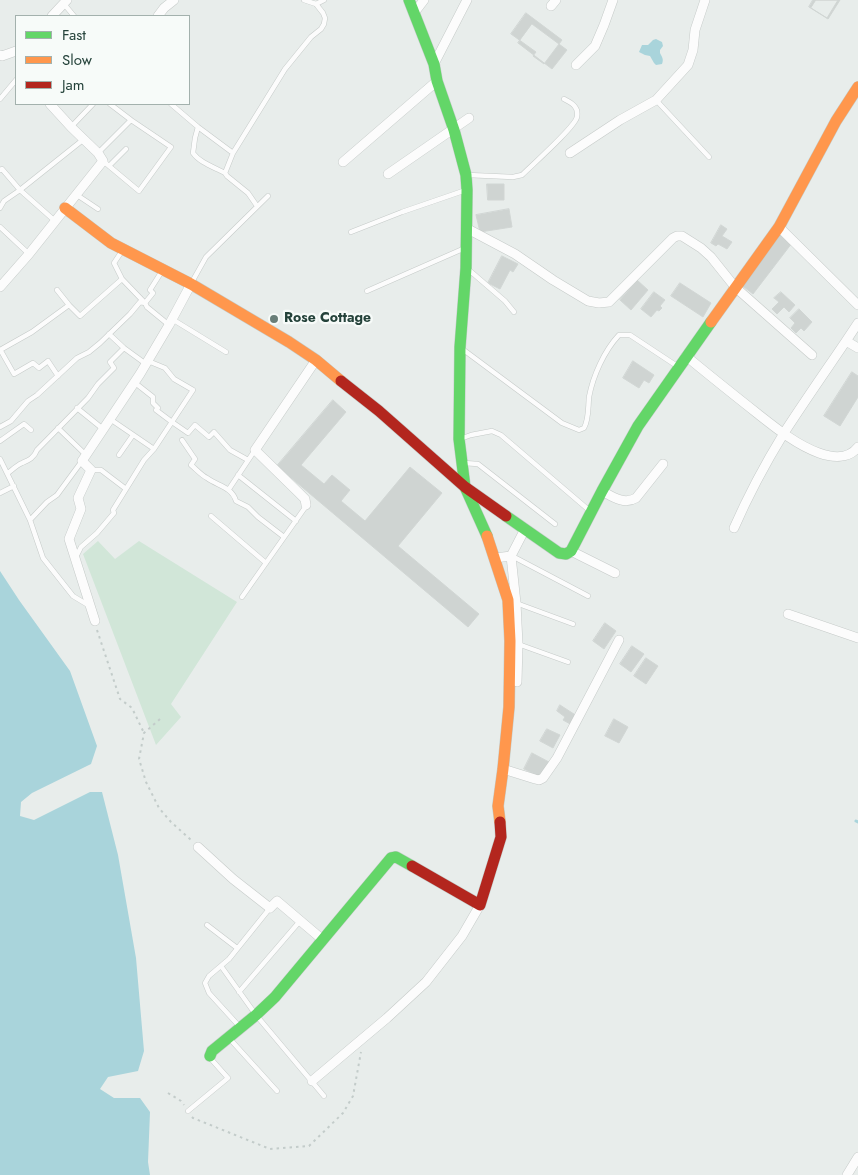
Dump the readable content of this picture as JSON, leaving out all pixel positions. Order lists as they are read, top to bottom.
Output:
{
  "places": ["Rose Cottage"],
  "legend": ["Fast", "Slow", "Jam"]
}
